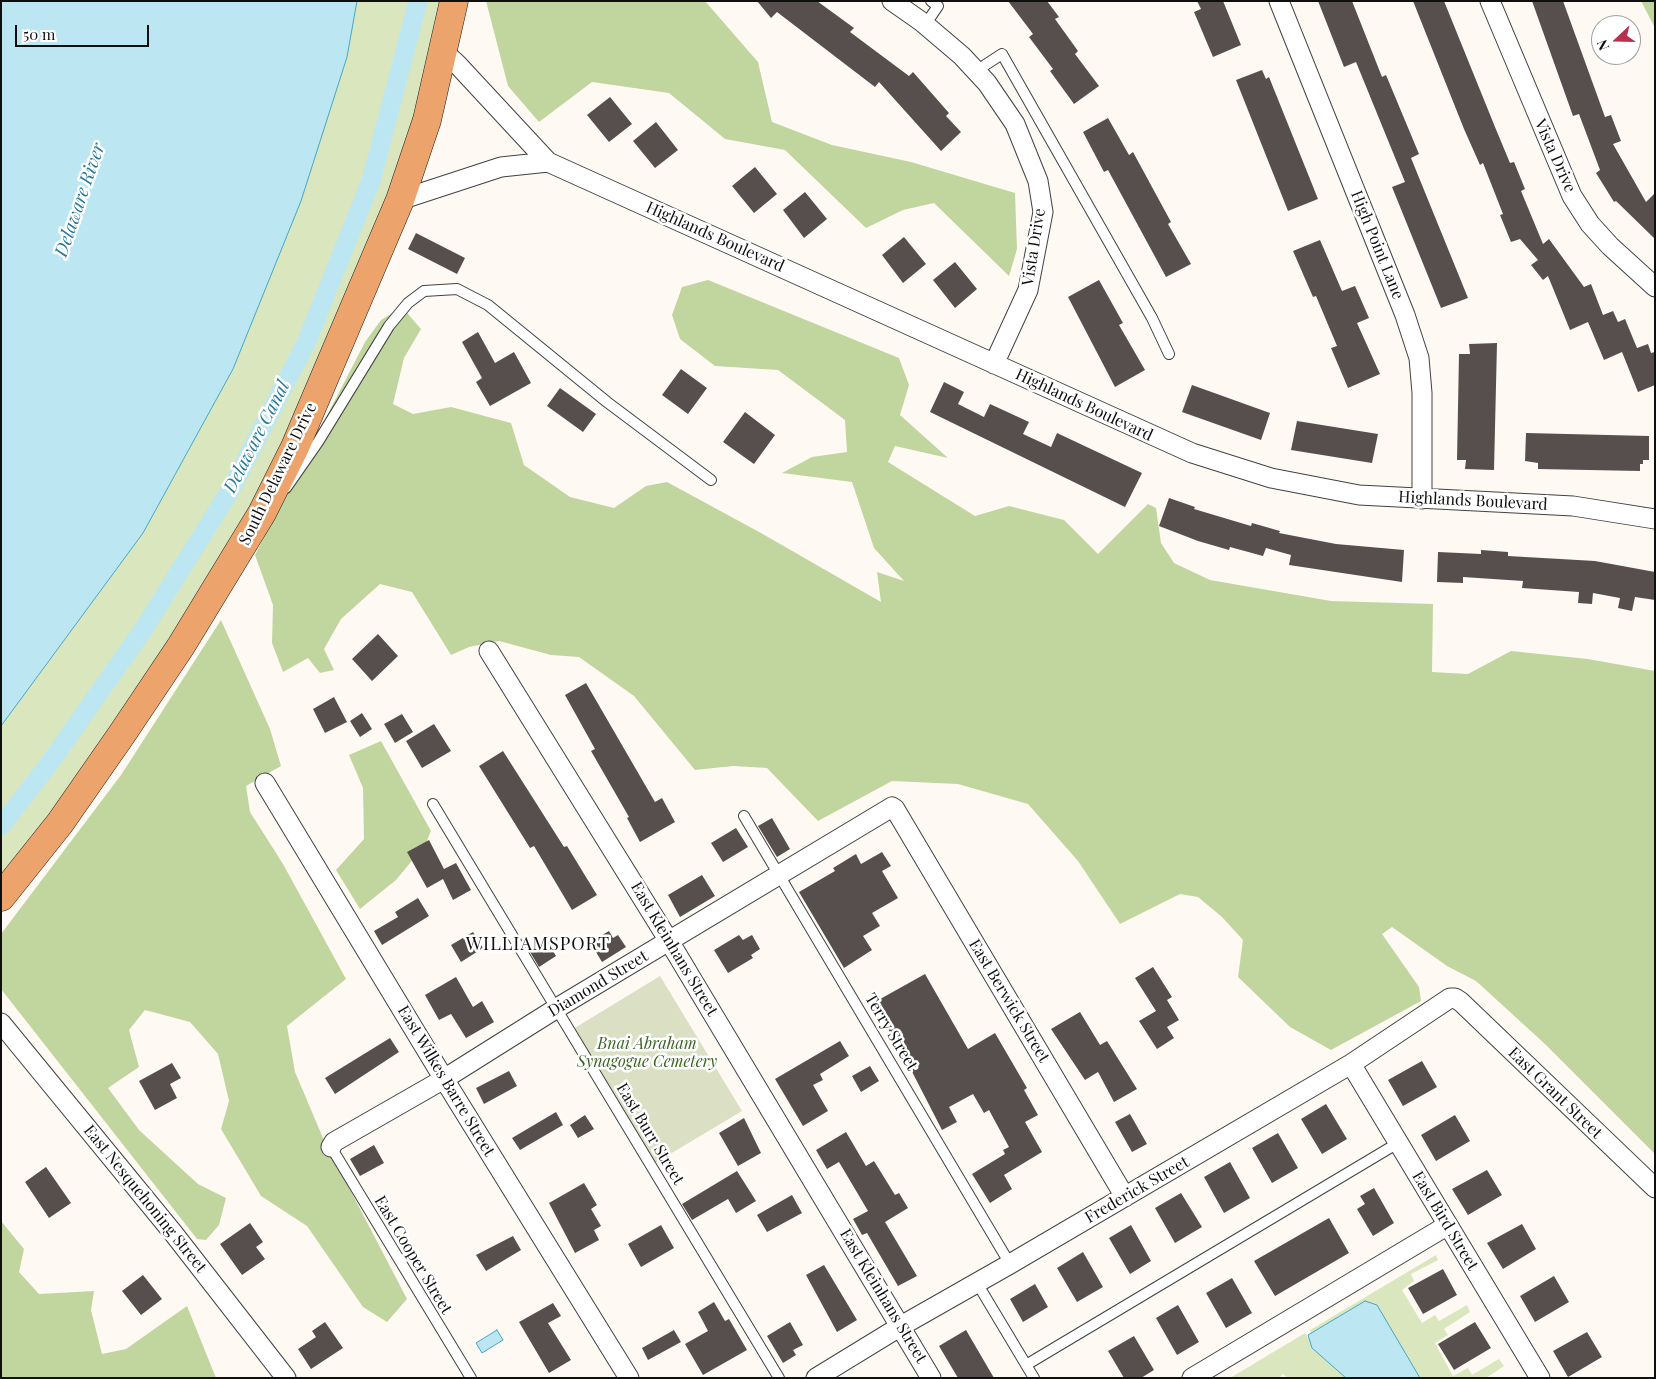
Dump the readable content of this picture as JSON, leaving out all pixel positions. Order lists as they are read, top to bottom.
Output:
{
  "streets": {
    "highway": ["South Delaware Drive"],
    "street": [
      "Vista Drive",
      "Highlands Boulevard",
      "High Point Lane",
      "East Kleinhans Street",
      "Diamond Street",
      "East Berwick Street",
      "East Wilkes Barre Street",
      "East Grant Street",
      "Frederick Street",
      "East Nesquehoning Street",
      "East Bird Street"
    ],
    "lane": ["Terry Street", "East Burr Street", "East Cooper Street"]
  },
  "crossings": [
    ["Vista Drive", "Highlands Boulevard"],
    ["Highlands Boulevard", "High Point Lane"],
    ["Highlands Boulevard", "South Delaware Drive"],
    ["East Kleinhans Street", "Diamond Street"],
    ["East Kleinhans Street", "Frederick Street"],
    ["Diamond Street", "East Berwick Street"],
    ["Diamond Street", "Terry Street"],
    ["Diamond Street", "East Wilkes Barre Street"],
    ["Diamond Street", "East Burr Street"],
    ["Diamond Street", "East Cooper Street"],
    ["East Berwick Street", "Frederick Street"],
    ["Terry Street", "Frederick Street"],
    ["East Grant Street", "Frederick Street"],
    ["Frederick Street", "East Bird Street"]
  ],
  "districts": ["WILLIAMSPORT"],
  "water": ["Delaware River", "Delaware Canal"],
  "parks": ["Bnai Abraham Synagogue Cemetery"],
  "scale_bar": "50 m",
  "north": "left"
}
